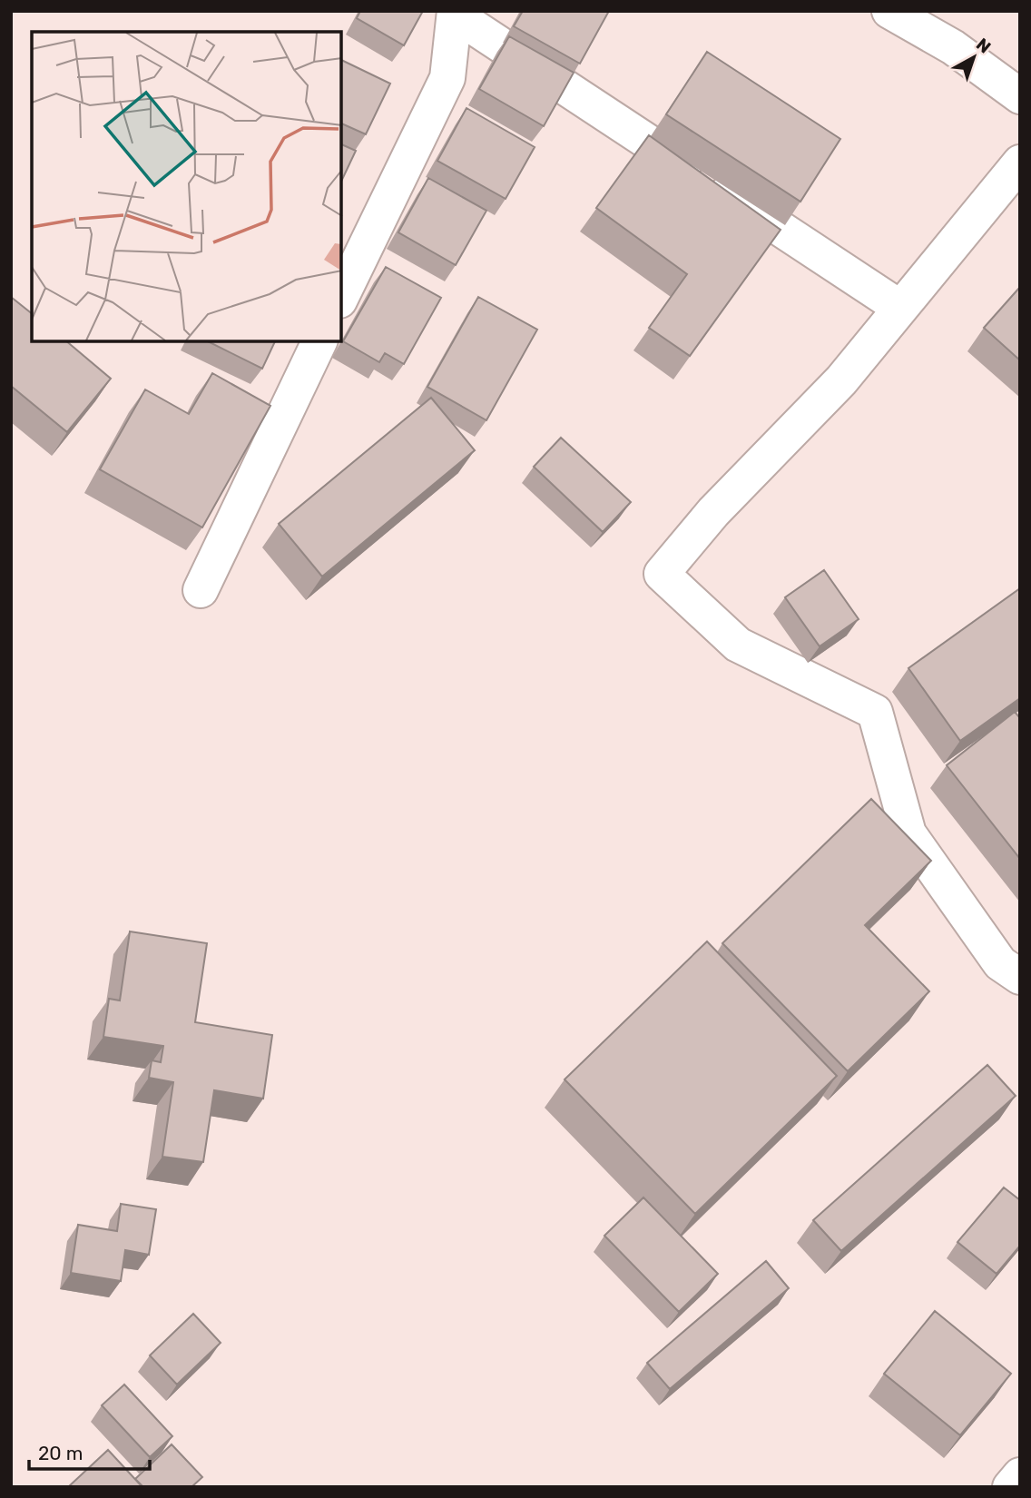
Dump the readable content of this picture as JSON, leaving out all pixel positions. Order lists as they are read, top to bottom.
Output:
{
  "scale_bar": "20 m",
  "north": "top right"
}
